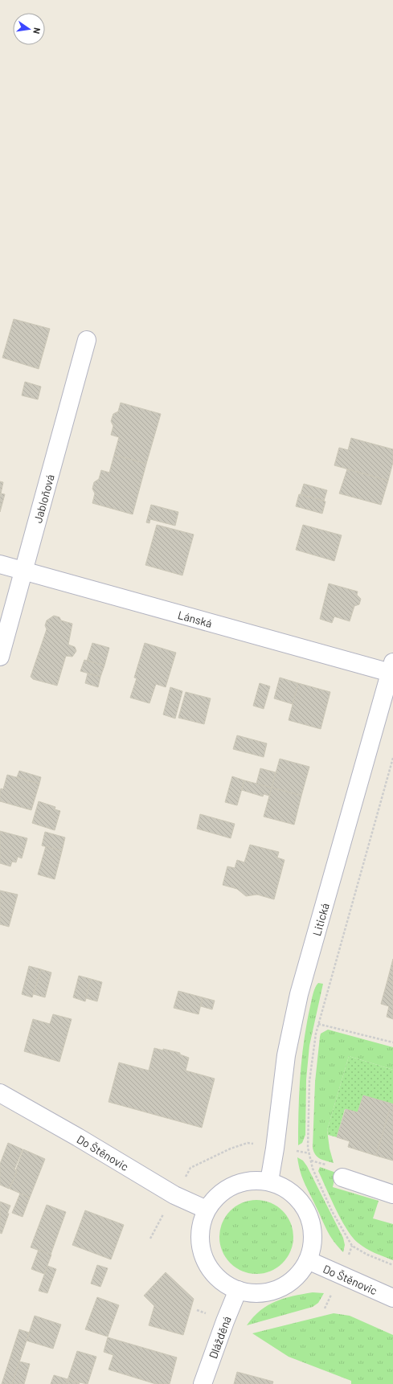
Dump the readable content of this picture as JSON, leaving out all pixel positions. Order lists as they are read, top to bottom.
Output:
{
  "streets": {
    "street": [
      "Jabloňová",
      "Lánská",
      "Litická",
      "Do Štěnovic",
      "Dlážděná"
    ]
  },
  "crossings": [
    ["Jabloňová", "Lánská"],
    ["Lánská", "Litická"],
    ["Litická", "Do Štěnovic"],
    ["Litická", "Dlážděná"],
    ["Do Štěnovic", "Dlážděná"]
  ],
  "north": "right"
}
